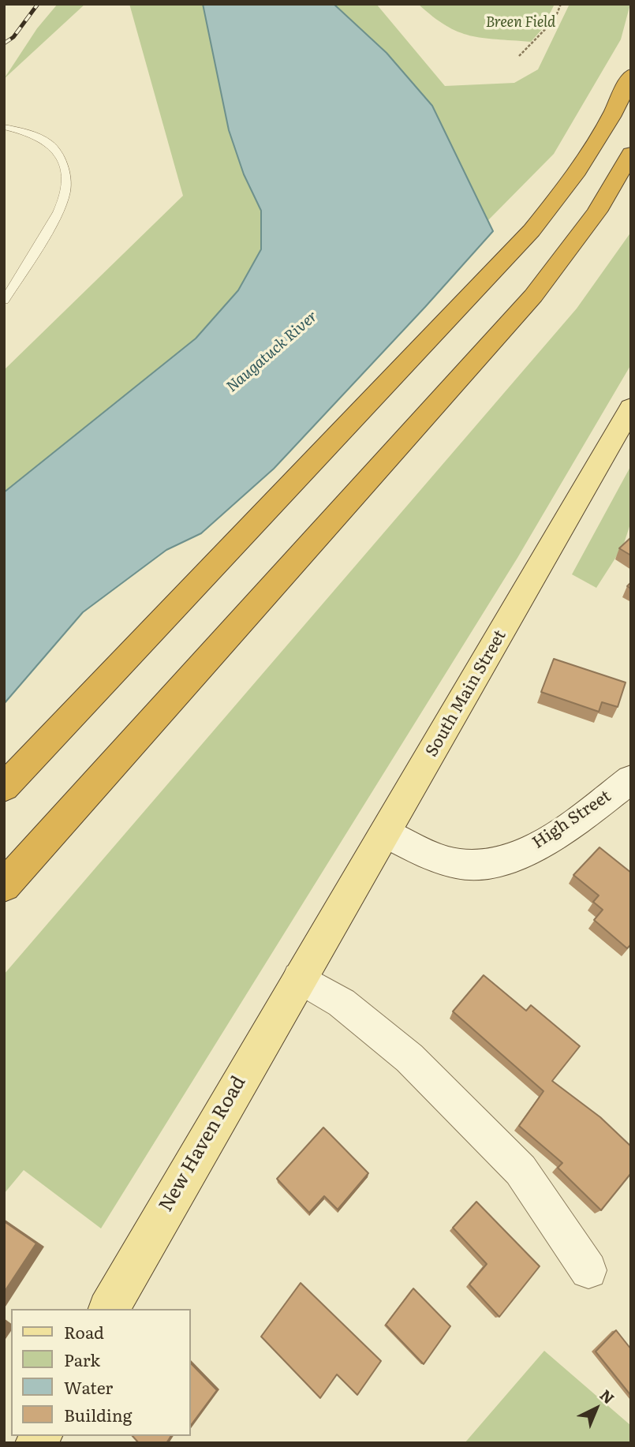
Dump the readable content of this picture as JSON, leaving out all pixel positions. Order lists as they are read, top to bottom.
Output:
{
  "streets": {
    "main road": ["South Main Street", "New Haven Road"],
    "street": ["High Street"]
  },
  "crossings": [
    ["South Main Street", "High Street"],
    ["South Main Street", "New Haven Road"]
  ],
  "water": ["Naugatuck River"],
  "parks": ["Breen Field"],
  "legend": [
    "Road",
    "Park",
    "Water",
    "Building"
  ],
  "north": "top right"
}
